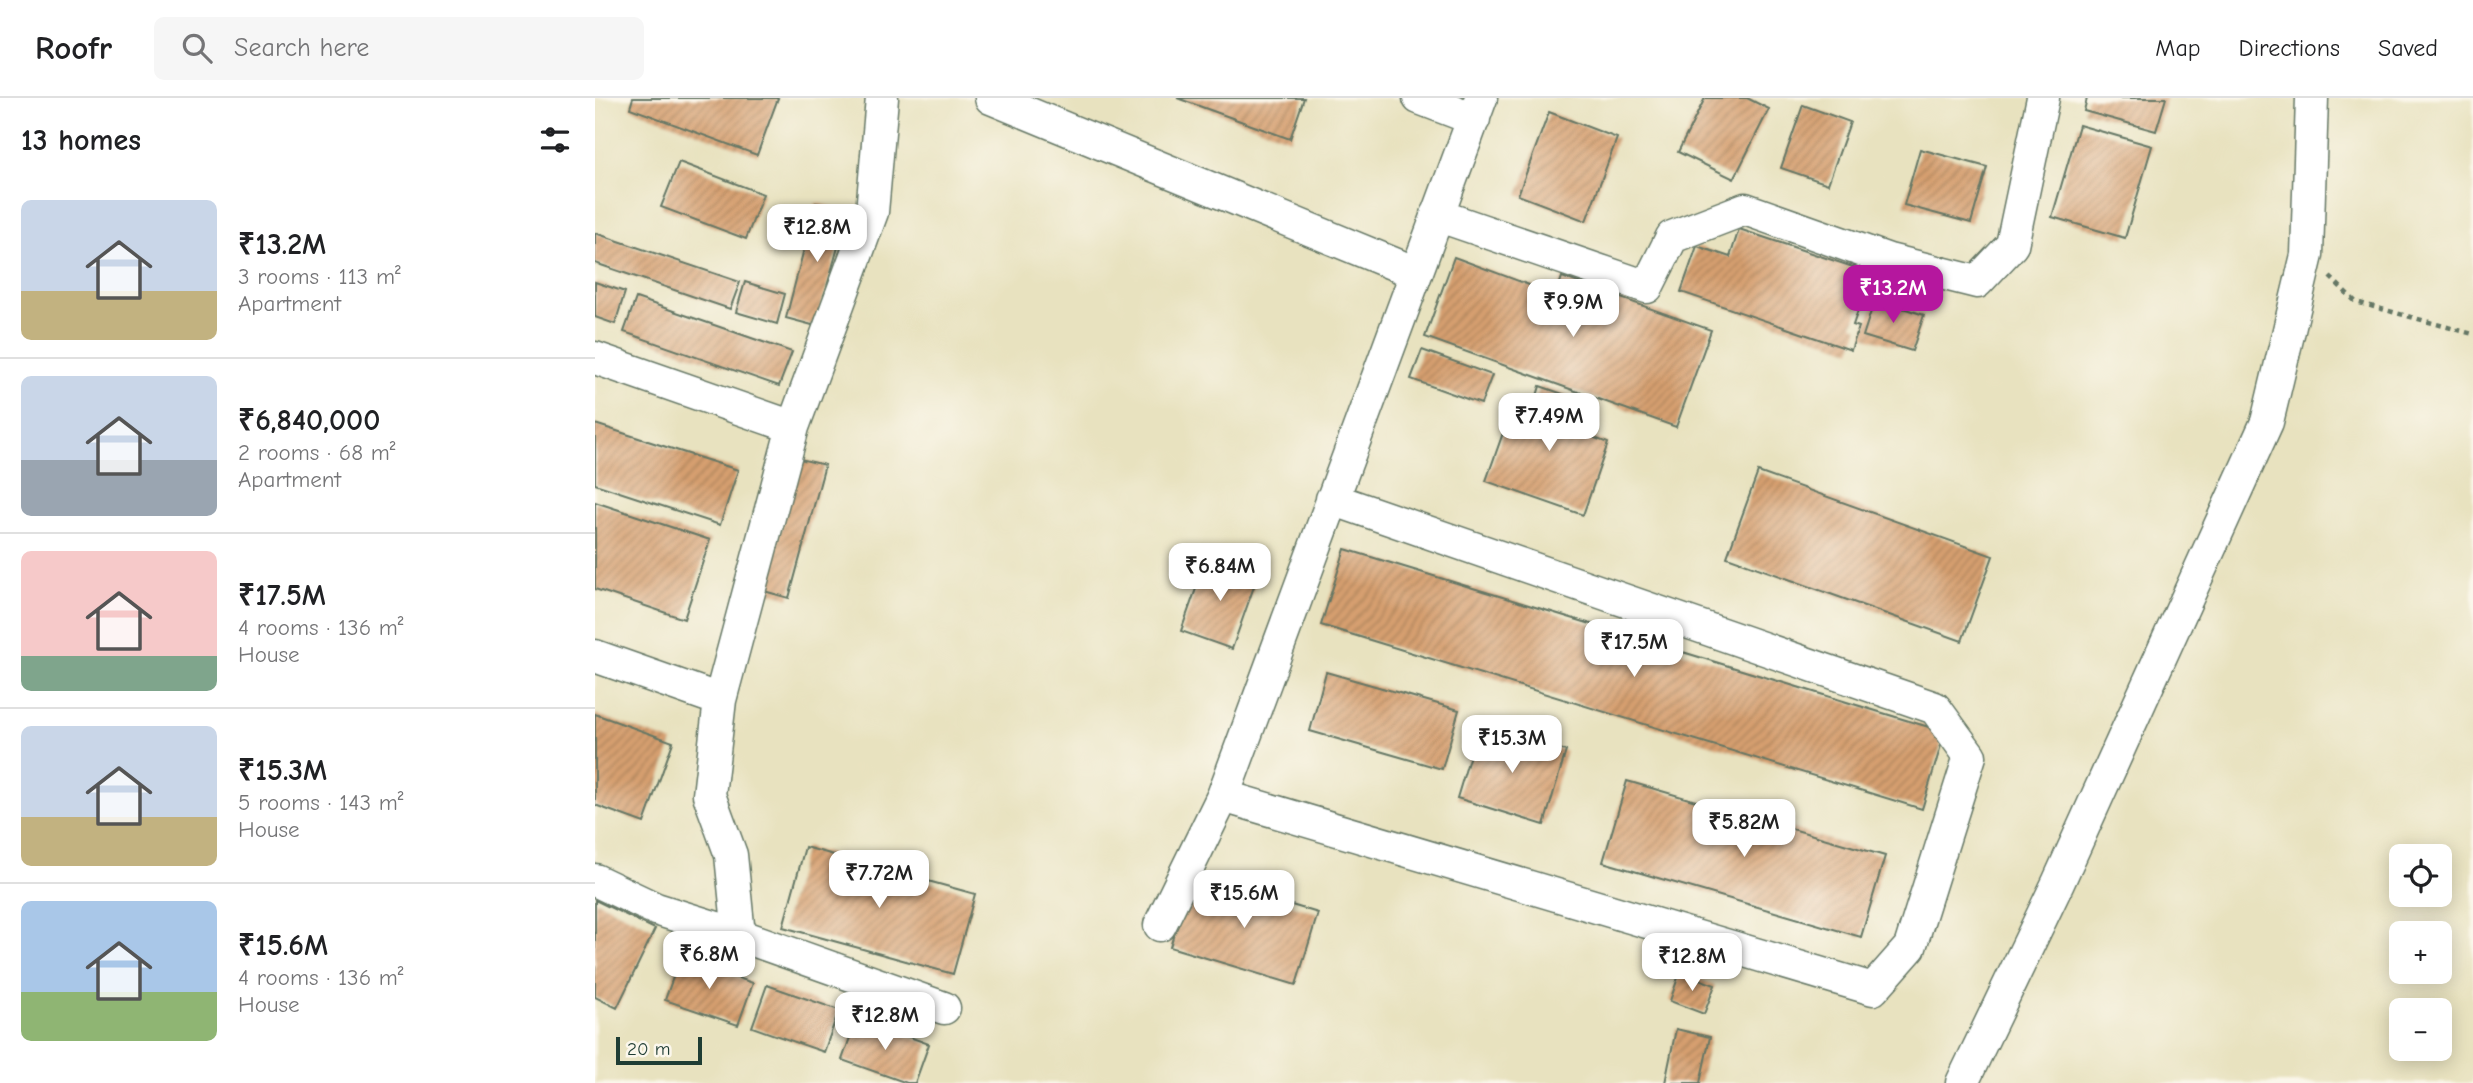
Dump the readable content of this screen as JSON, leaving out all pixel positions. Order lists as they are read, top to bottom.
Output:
{
  "scale_bar": "20 m",
  "page": {
    "header": "Roofr",
    "search": "Search here",
    "nav": ["Map", "Directions", "Saved"],
    "heading": "13 homes",
    "list": [
      {
        "name": "₹13.2M",
        "note": "3 rooms · 113 m² · Apartment"
      },
      {
        "name": "₹6,840,000",
        "note": "2 rooms · 68 m² · Apartment"
      },
      {
        "name": "₹17.5M",
        "note": "4 rooms · 136 m² · House"
      },
      {
        "name": "₹15.3M",
        "note": "5 rooms · 143 m² · House"
      },
      {
        "name": "₹15.6M",
        "note": "4 rooms · 136 m² · House"
      }
    ],
    "price": [
      "₹12.8M",
      "₹13.2M",
      "₹9.9M",
      "₹7.49M",
      "₹6.84M",
      "₹17.5M",
      "₹15.3M",
      "₹5.82M",
      "₹7.72M",
      "₹15.6M",
      "₹6.8M",
      "₹12.8M",
      "₹12.8M"
    ],
    "map_buttons": ["+", "−"],
    "scale": "20 m"
  }
}
